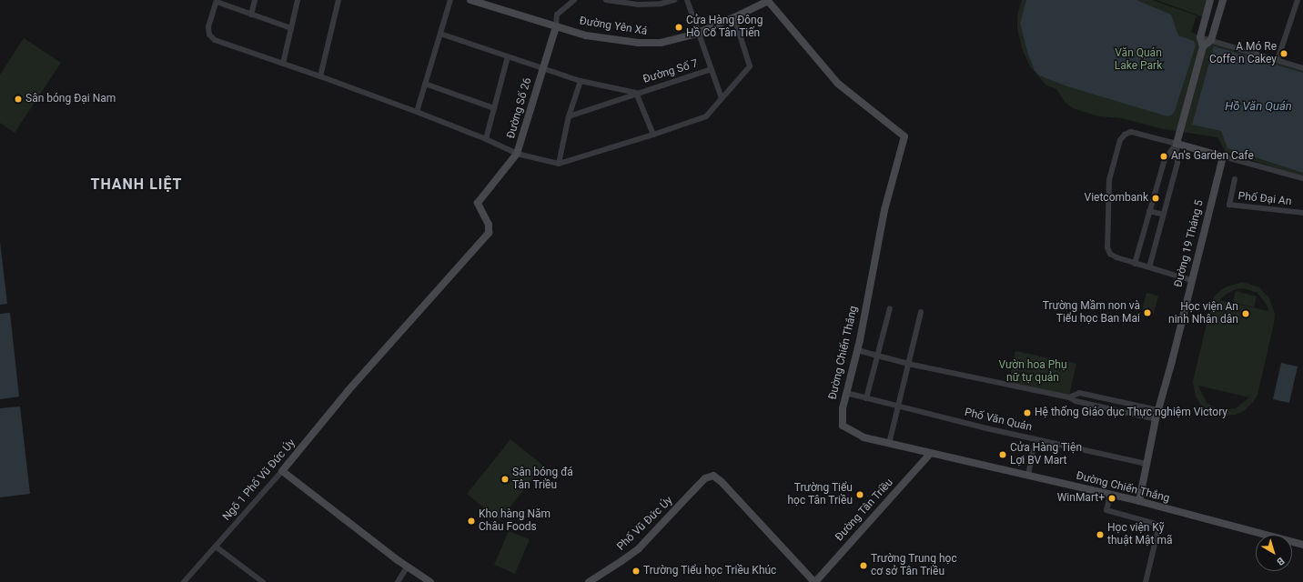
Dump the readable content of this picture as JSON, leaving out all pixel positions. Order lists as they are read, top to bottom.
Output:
{
  "streets": {
    "street": [
      "Đường Yên Xá",
      "Đường Số 7",
      "Đường Số 26",
      "Phố Đại An",
      "Đường 19 Tháng 5",
      "Đường Chiến Thắng",
      "Phố Văn Quán",
      "Ngõ 1 Phố Vũ Đức Úy",
      "Đường Tân Triều",
      "Phố Vũ Đức Úy"
    ]
  },
  "crossings": [
    ["Đường Yên Xá", "Đường Số 26"],
    ["Đường Yên Xá", "Đường Chiến Thắng"],
    ["Đường Số 26", "Ngõ 1 Phố Vũ Đức Úy"],
    ["Đường 19 Tháng 5", "Đường Chiến Thắng"],
    ["Đường 19 Tháng 5", "Phố Văn Quán"],
    ["Đường Chiến Thắng", "Phố Văn Quán"],
    ["Đường Chiến Thắng", "Đường Tân Triều"],
    ["Đường Tân Triều", "Phố Vũ Đức Úy"]
  ],
  "districts": ["THANH LIỆT"],
  "water": ["Hồ Văn Quán"],
  "parks": ["Văn Quán Lake Park", "Vườn hoa Phụ nữ tự quản"],
  "places": [
    "Cửa Hàng Đông Hồ Cổ Tân Tiến",
    "A Mó Re Coffe n Cakey",
    "Sân bóng Đại Nam",
    "An's Garden Cafe",
    "Vietcombank",
    "Trường Mầm non và Tiểu học Ban Mai",
    "Học viện An ninh Nhân dân",
    "Hệ thống Giáo dục Thực nghiệm Victory",
    "Cửa Hàng Tiện Lợi BV Mart",
    "Sân bóng đá Tân Triều",
    "Trường Tiểu học Tân Triều",
    "WinMart+",
    "Kho hàng Năm Châu Foods",
    "Học viện Kỹ thuật Mật mã",
    "Trường Trung học cơ sở Tân Triều",
    "Trường Tiểu học Triều Khúc"
  ],
  "north": "bottom right"
}
